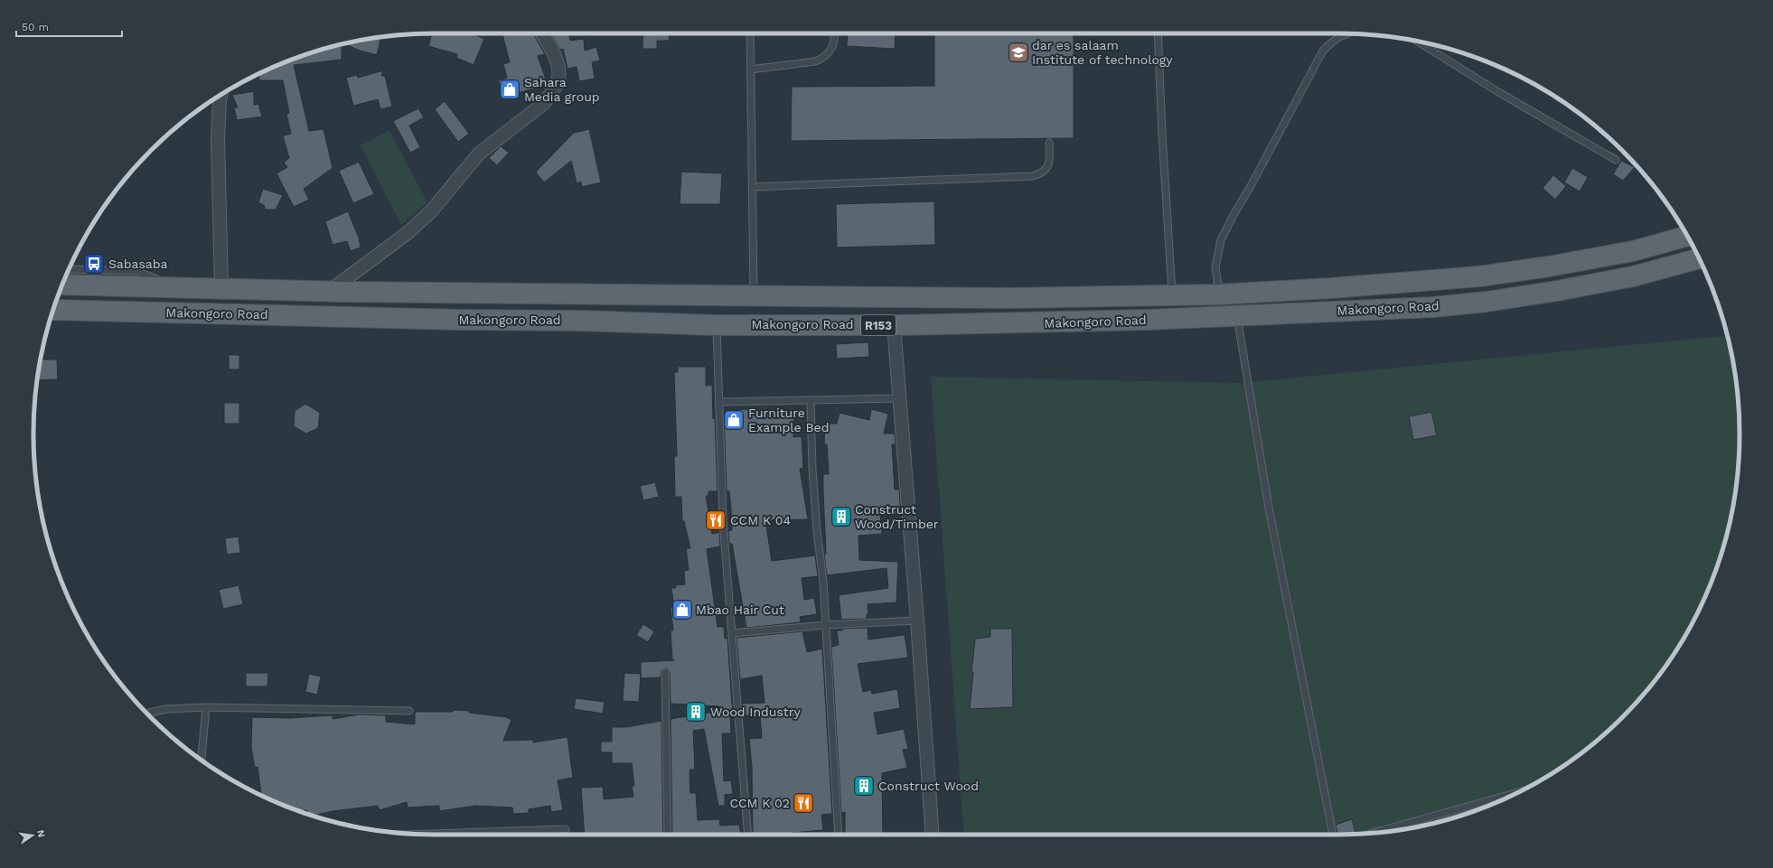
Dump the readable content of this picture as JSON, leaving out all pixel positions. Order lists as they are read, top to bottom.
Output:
{
  "streets": {
    "main road": ["Makongoro Road", "R153"]
  },
  "places": {
    "school or university": ["dar es salaam Institute of technology"],
    "shop": ["Sahara Media group", "Furniture Example Bed", "Mbao Hair Cut"],
    "bus stop": ["Sabasaba"],
    "building": ["Construct Wood/Timber", "Wood Industry", "Construct Wood"],
    "restaurant": ["CCM K 04", "CCM K 02"]
  },
  "scale_bar": "50 m",
  "north": "right"
}
